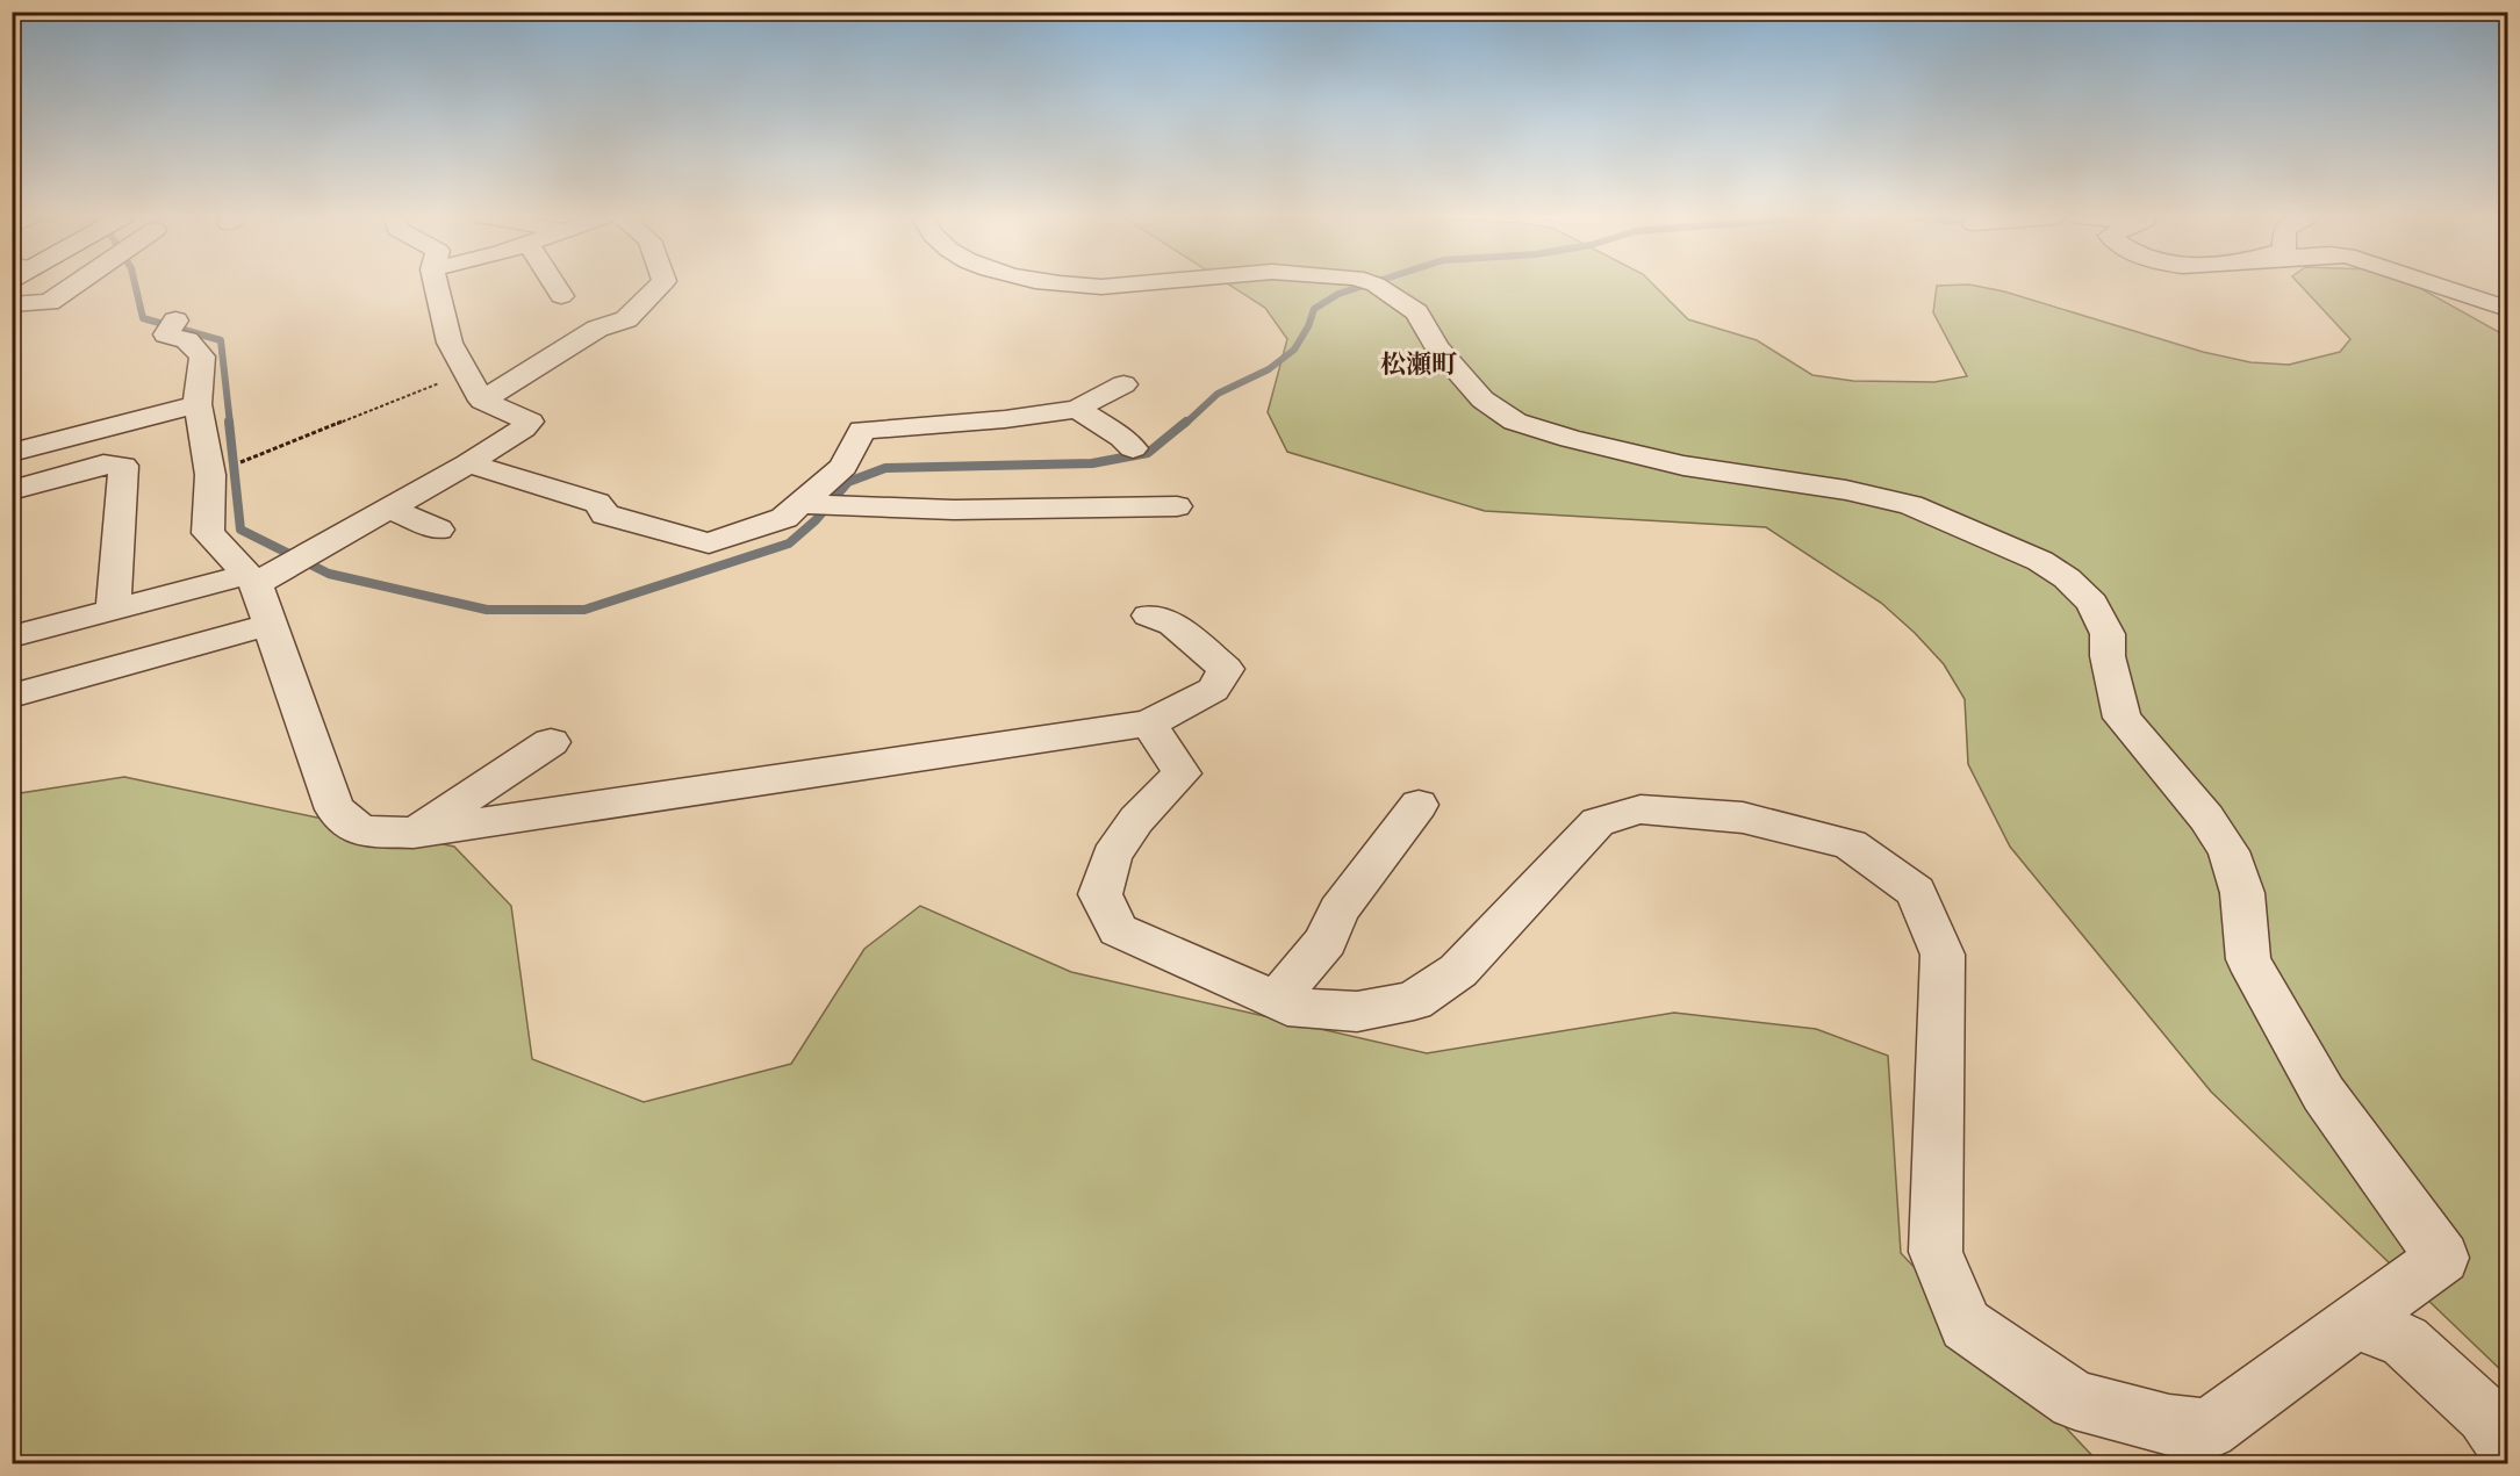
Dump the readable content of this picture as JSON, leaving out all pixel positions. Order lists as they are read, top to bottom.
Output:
{
  "districts": ["松瀬町"]
}
